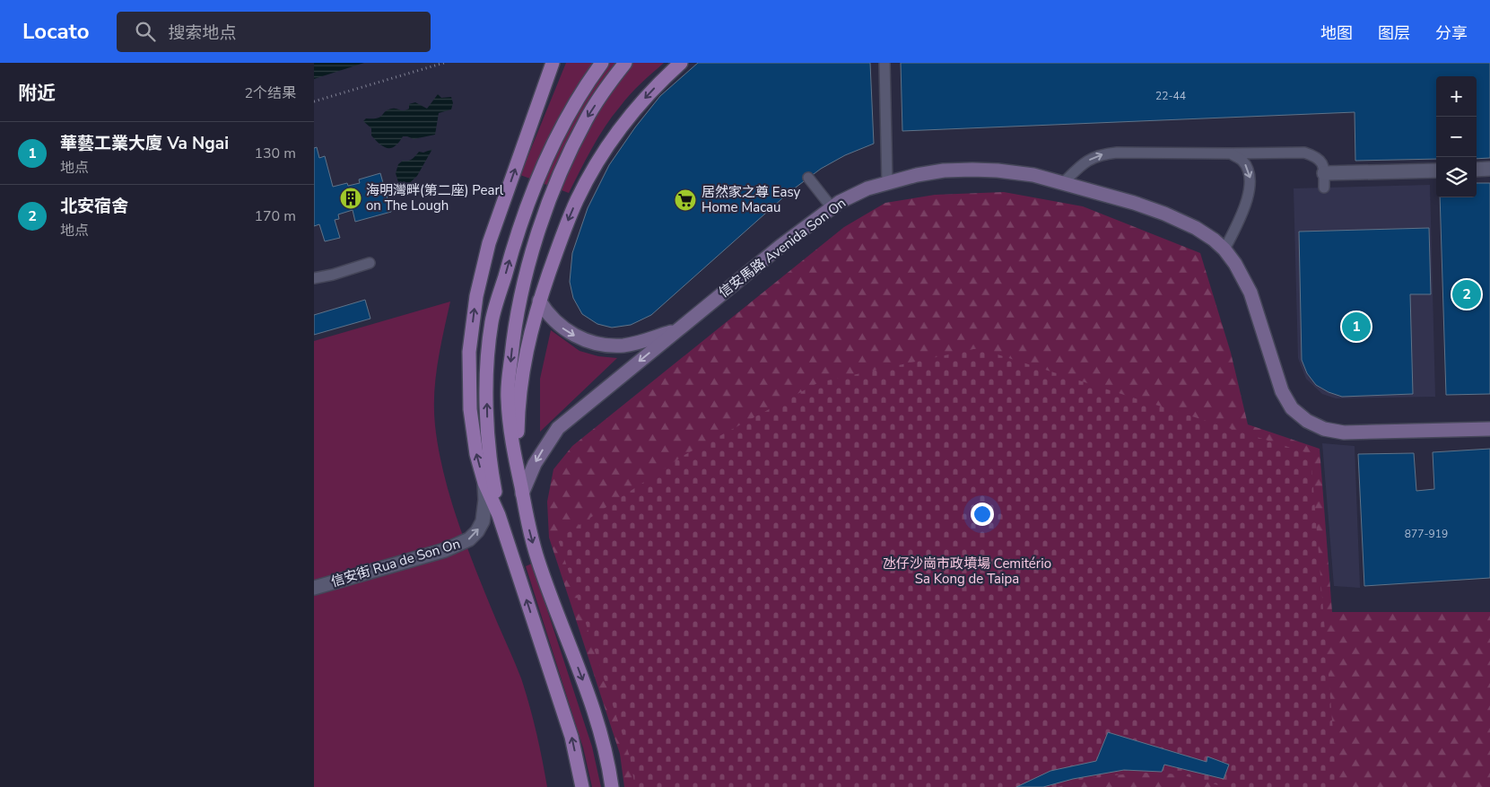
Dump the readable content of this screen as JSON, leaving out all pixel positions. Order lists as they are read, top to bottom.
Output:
{
  "streets": {
    "main road": ["信安馬路 Avenida Son On"],
    "street": ["信安街 Rua de Son On"]
  },
  "one_way": ["信安街 Rua de Son On"],
  "parks": ["氹仔沙崗市政墳場 Cemitério Sa Kong de Taipa"],
  "places": {
    "building": ["海明灣畔(第二座) Pearl on The Lough"],
    "supermarket": ["居然家之尊 Easy Home Macau"]
  },
  "house_numbers": ["22-44", "877-919"],
  "page": {
    "header": "Locato",
    "search": "搜索地点",
    "nav": ["地图", "图层", "分享"],
    "heading": ["附近", "2个结果"],
    "map_buttons": ["+", "−"],
    "list": [
      {
        "mark": "1",
        "name": "華藝工業大廈 Va Ngai",
        "note": "地点",
        "value": "130 m"
      },
      {
        "mark": "2",
        "name": "北安宿舍",
        "note": "地点",
        "value": "170 m"
      }
    ],
    "pins": ["2", "1"]
  }
}
